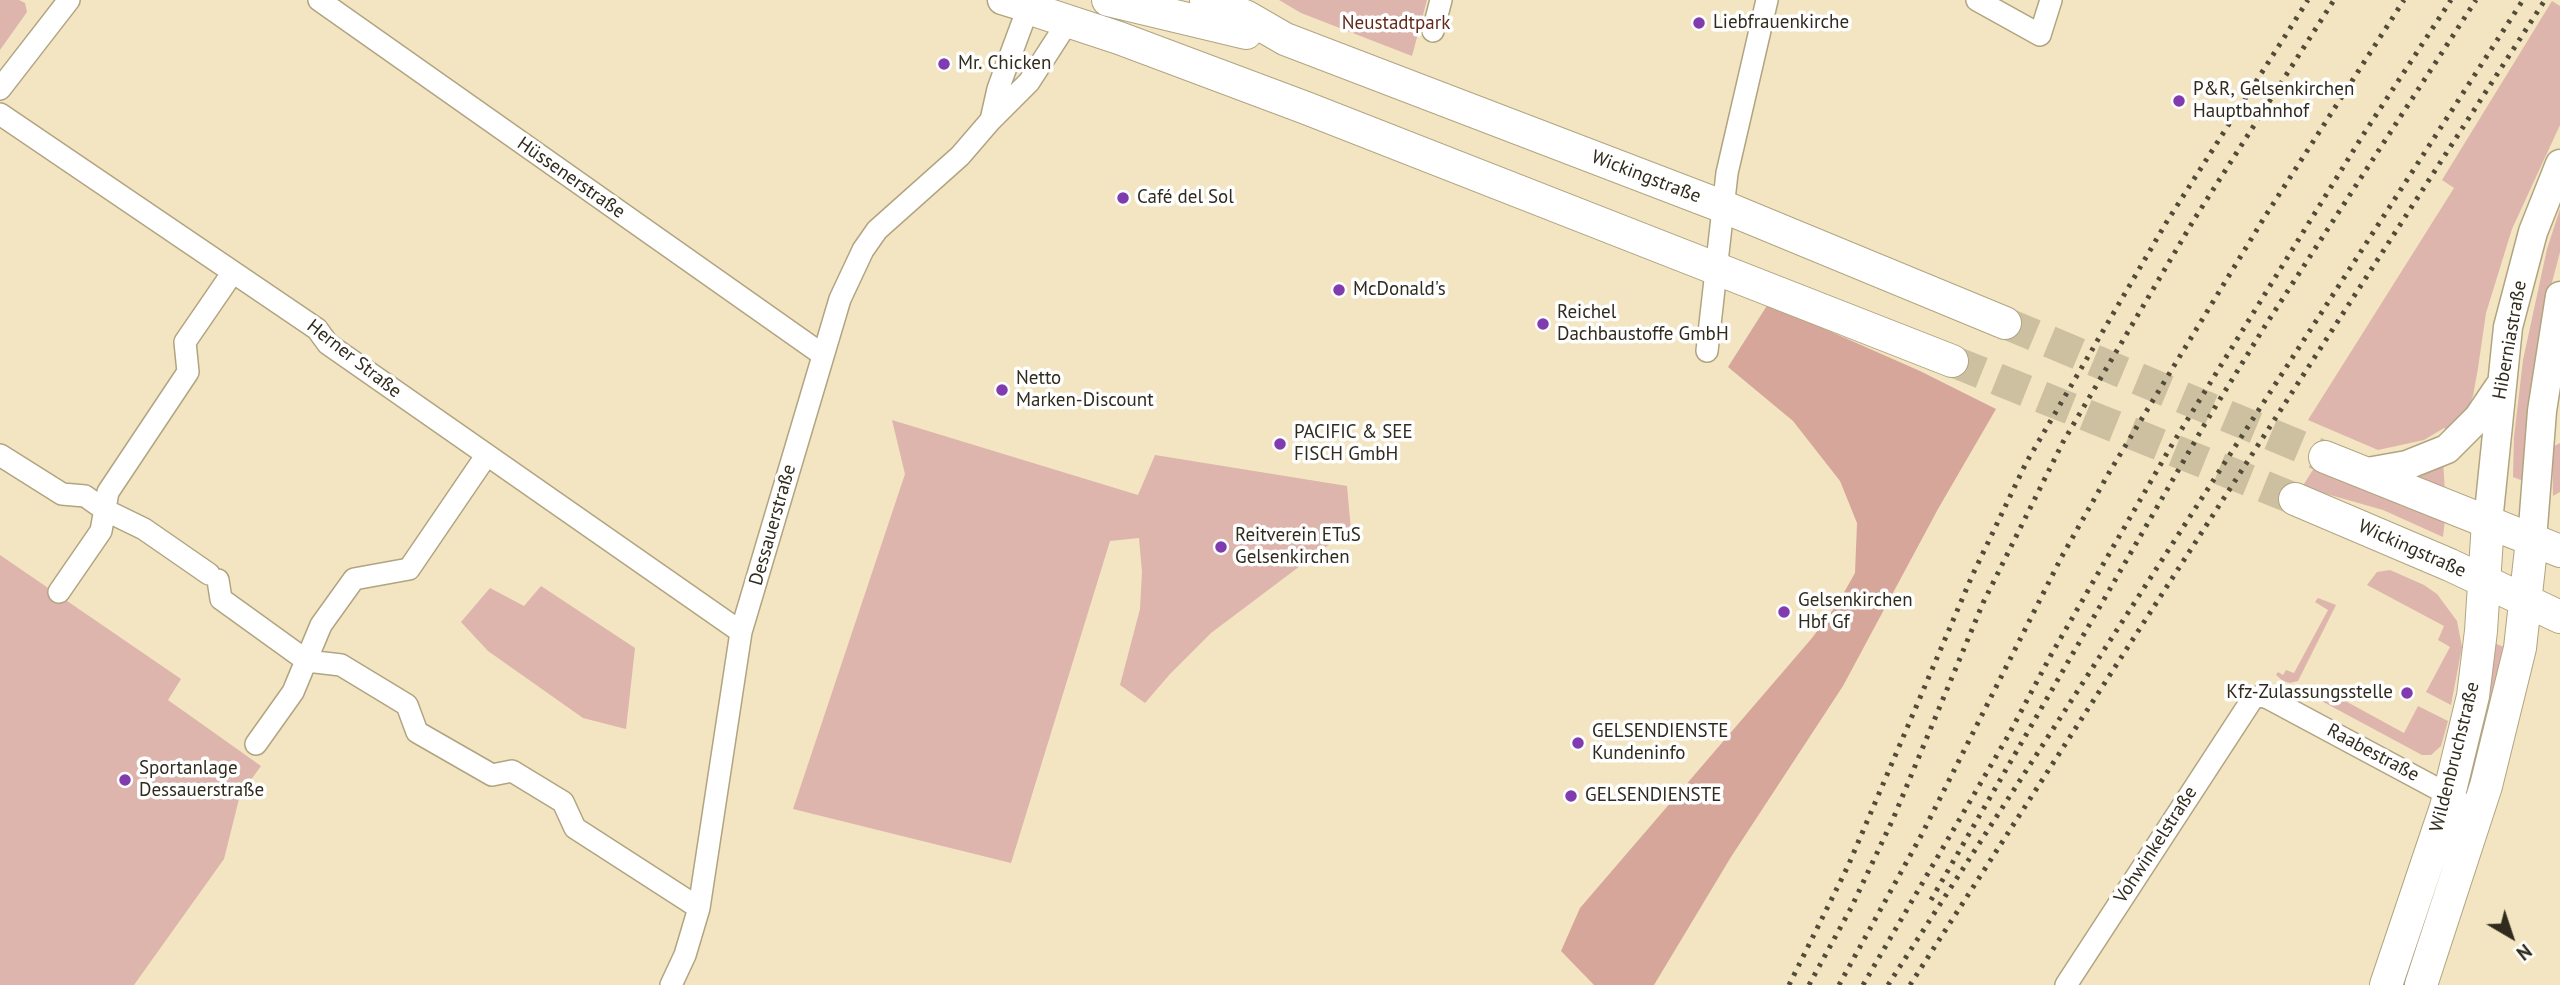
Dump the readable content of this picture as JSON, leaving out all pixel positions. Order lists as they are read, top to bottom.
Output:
{
  "streets": {
    "main road": ["Wickingstraße", "Hiberniastraße", "Wildenbruchstraße"],
    "street": [
      "Hüssenerstraße",
      "Herner Straße",
      "Dessauerstraße",
      "Raabestraße",
      "Vohwinkelstraße"
    ]
  },
  "crossings": [
    ["Wickingstraße", "Wildenbruchstraße"],
    ["Hüssenerstraße", "Dessauerstraße"],
    ["Hiberniastraße", "Wildenbruchstraße"],
    ["Herner Straße", "Dessauerstraße"],
    ["Raabestraße", "Wildenbruchstraße"],
    ["Raabestraße", "Vohwinkelstraße"]
  ],
  "parks": ["Neustadtpark"],
  "places": [
    "Liebfrauenkirche",
    "Mr. Chicken",
    "P&R, Gelsenkirchen Hauptbahnhof",
    "Café del Sol",
    "McDonald's",
    "Reichel Dachbaustoffe GmbH",
    "Netto Marken-Discount",
    "PACIFIC & SEE FISCH GmbH",
    "Reitverein ETuS Gelsenkirchen",
    "Gelsenkirchen Hbf Gf",
    "Kfz-Zulassungsstelle",
    "GELSENDIENSTE Kundeninfo",
    "Sportanlage Dessauerstraße",
    "GELSENDIENSTE"
  ],
  "north": "bottom right"
}
